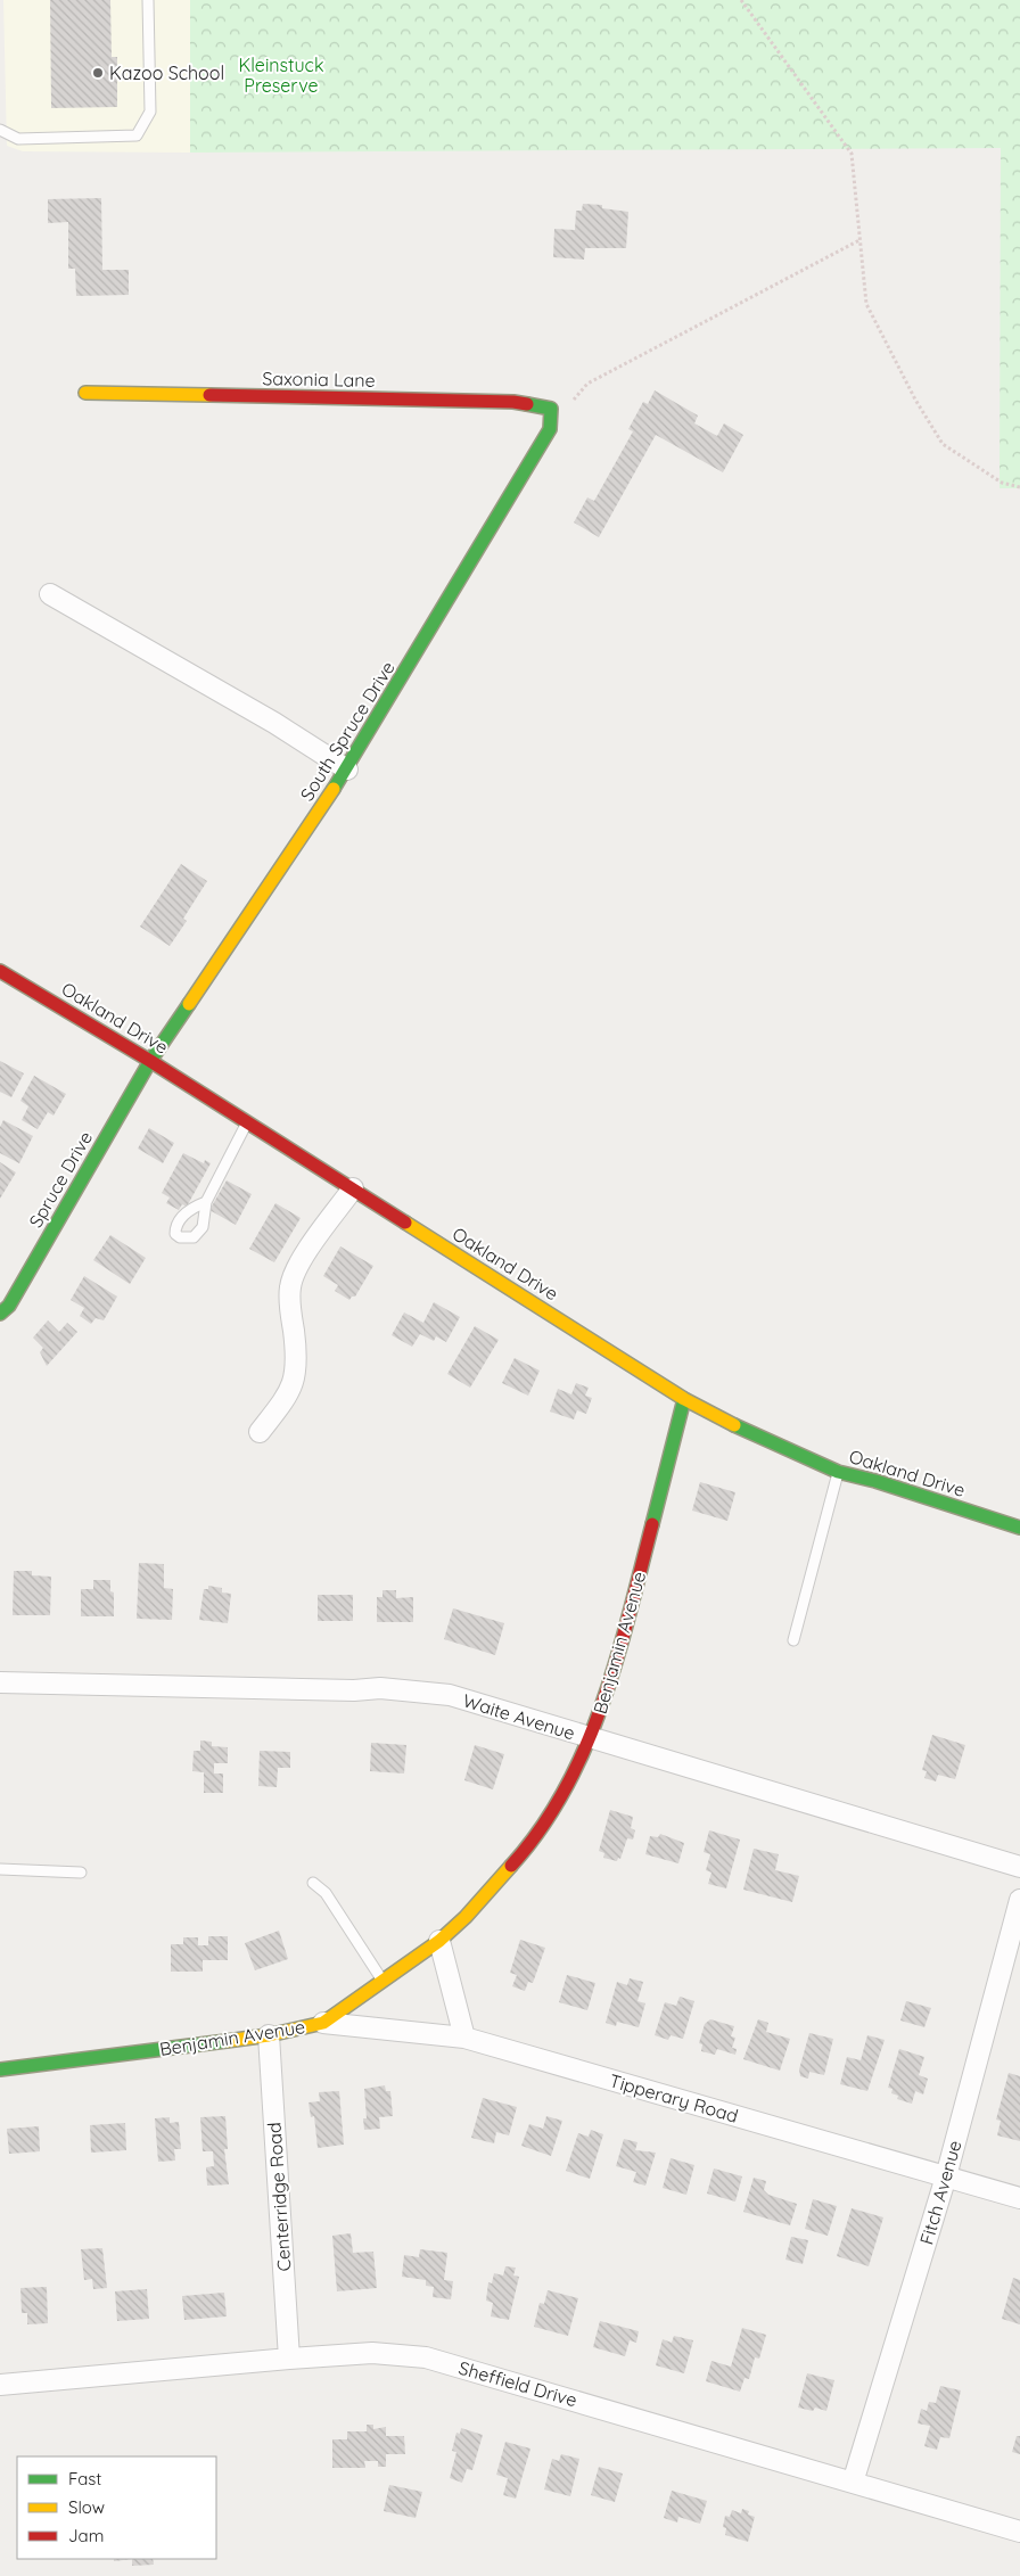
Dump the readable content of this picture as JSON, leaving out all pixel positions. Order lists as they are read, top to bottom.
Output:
{
  "streets": {
    "street": [
      "Saxonia Lane",
      "South Spruce Drive",
      "Oakland Drive",
      "Spruce Drive",
      "Benjamin Avenue",
      "Waite Avenue",
      "Tipperary Road",
      "Fitch Avenue",
      "Centerridge Road",
      "Sheffield Drive"
    ]
  },
  "crossings": [
    ["Saxonia Lane", "South Spruce Drive"],
    ["South Spruce Drive", "Oakland Drive"],
    ["South Spruce Drive", "Spruce Drive"],
    ["Oakland Drive", "Spruce Drive"],
    ["Oakland Drive", "Benjamin Avenue"],
    ["Benjamin Avenue", "Waite Avenue"],
    ["Benjamin Avenue", "Tipperary Road"],
    ["Benjamin Avenue", "Centerridge Road"],
    ["Tipperary Road", "Fitch Avenue"],
    ["Fitch Avenue", "Sheffield Drive"],
    ["Centerridge Road", "Sheffield Drive"]
  ],
  "parks": ["Kleinstuck Preserve"],
  "places": ["Kazoo School"],
  "legend": ["Fast", "Slow", "Jam"]
}
